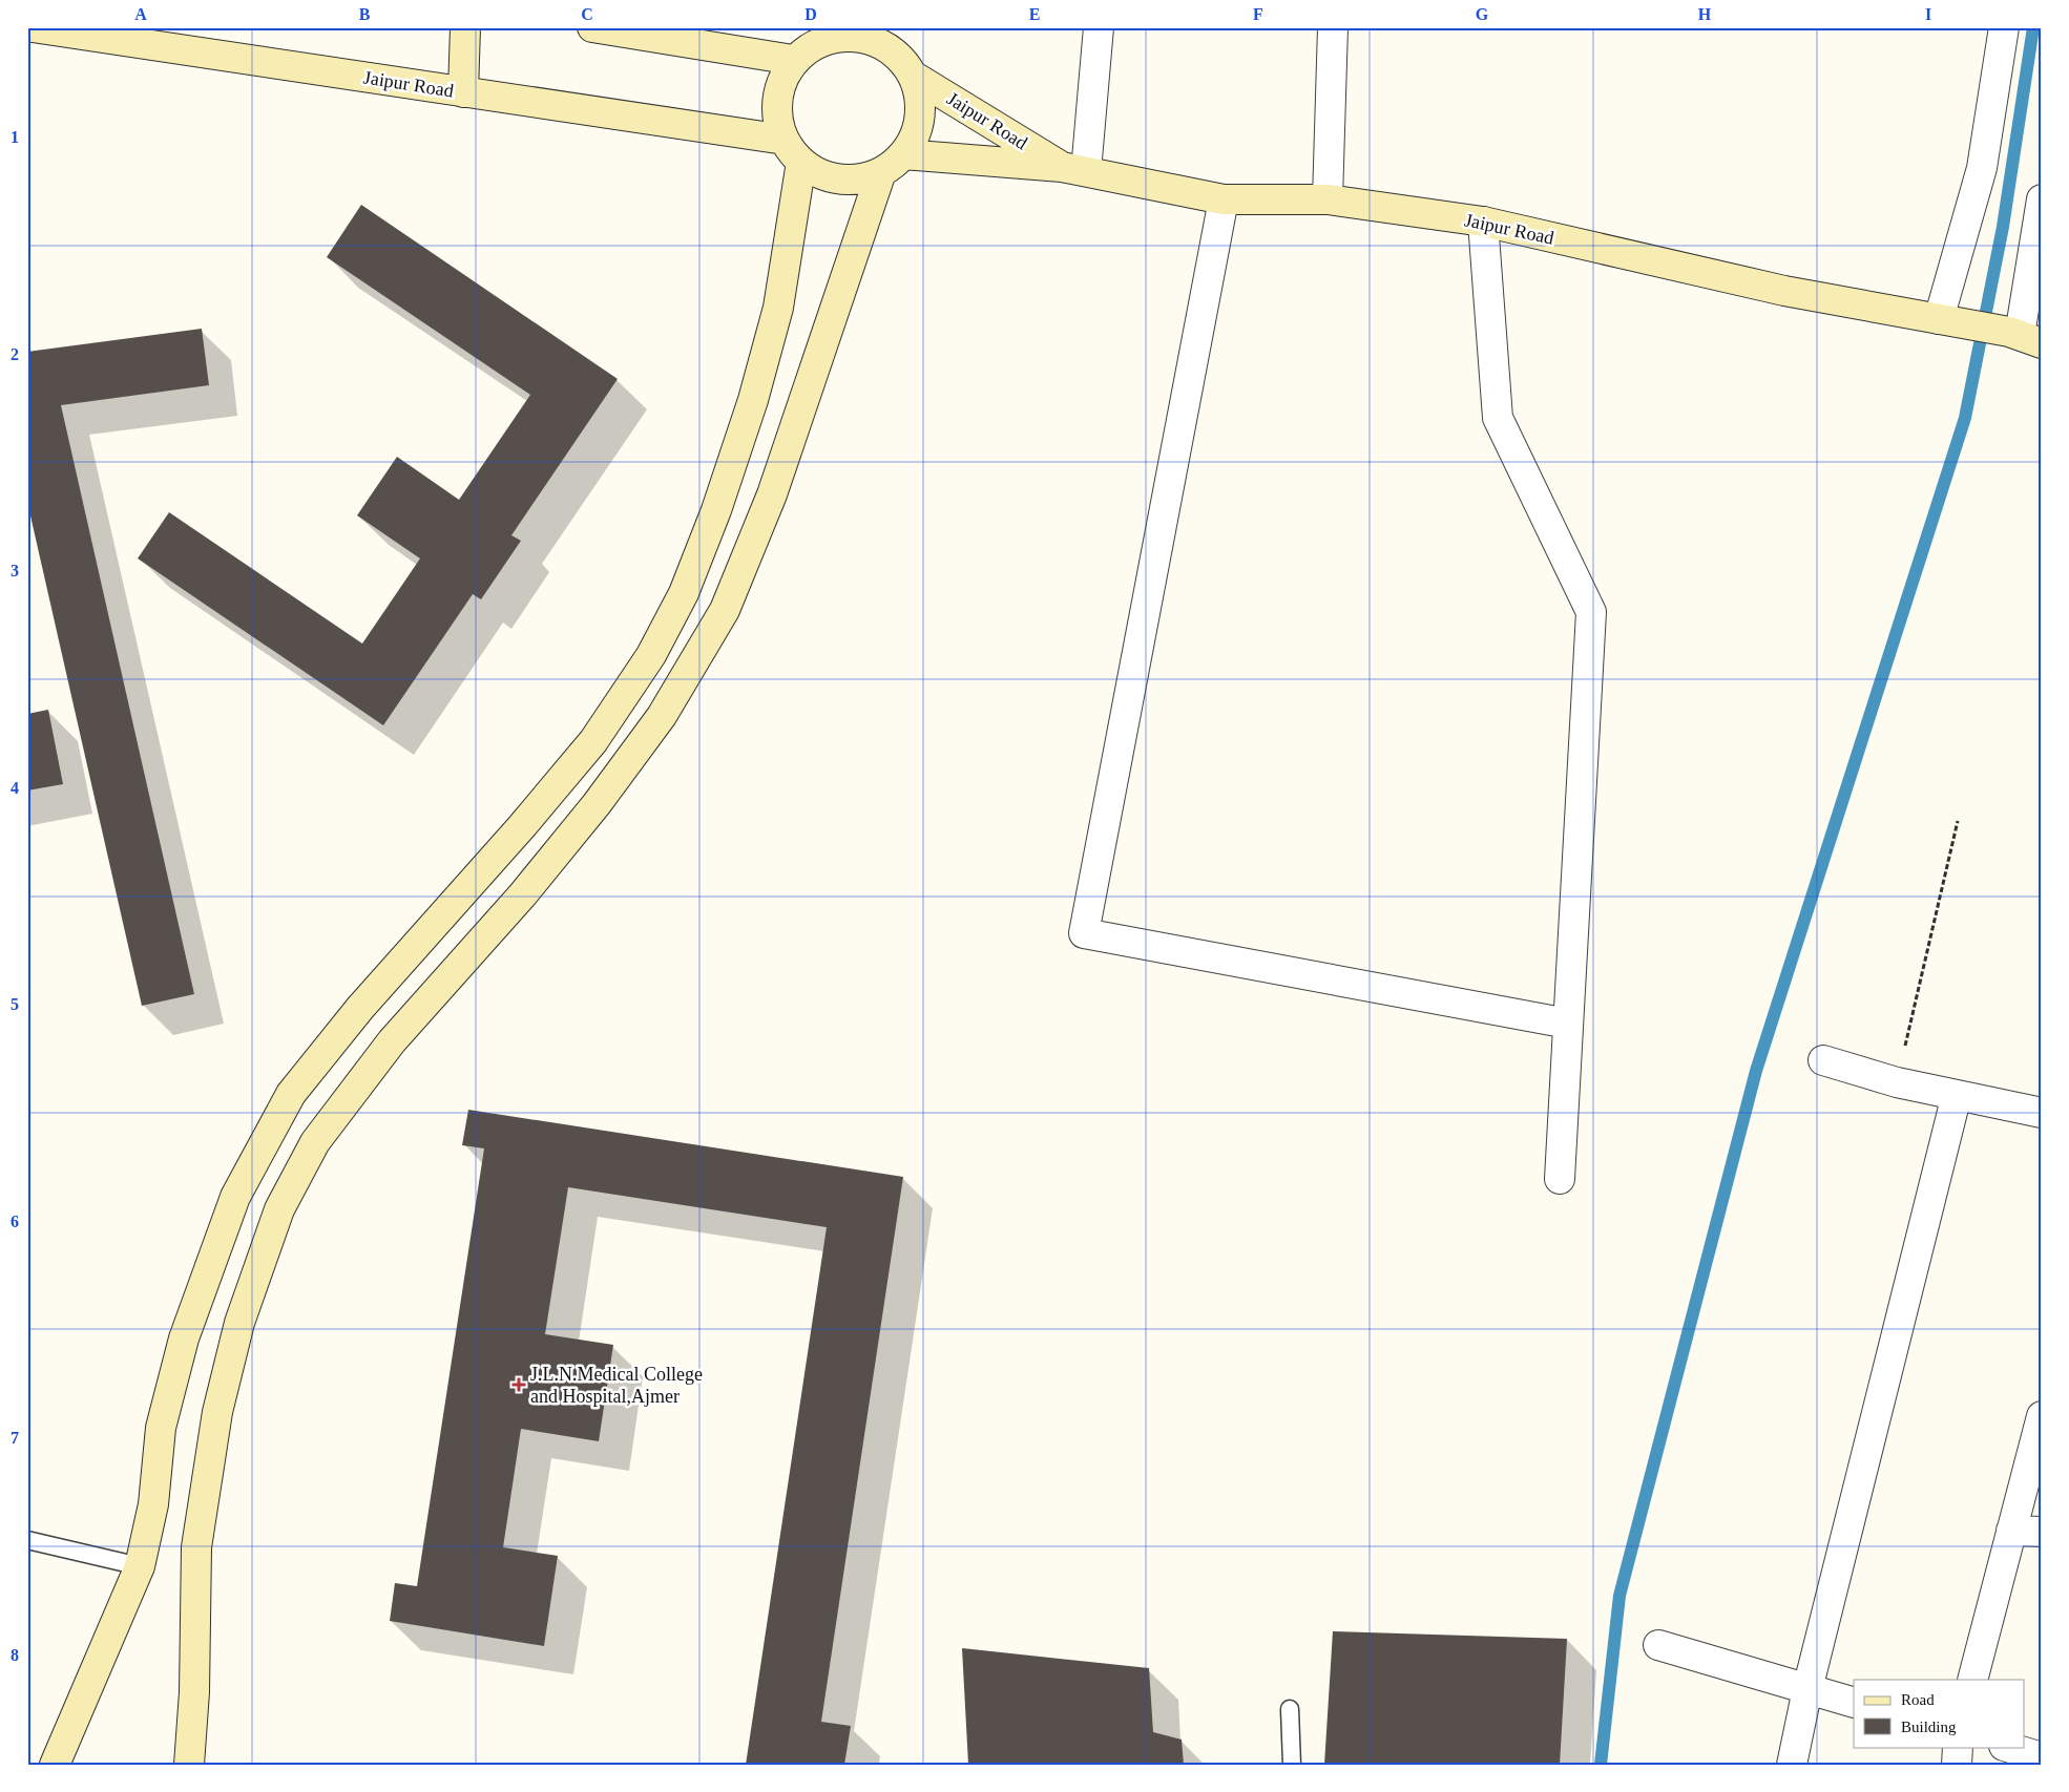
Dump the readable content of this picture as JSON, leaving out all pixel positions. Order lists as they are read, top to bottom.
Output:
{
  "streets": {
    "street": ["Jaipur Road"]
  },
  "places": {
    "health": ["J.L.N.Medical College and Hospital,Ajmer"]
  },
  "legend": ["Road", "Building"],
  "grid": {
    "columns": [
      "A",
      "B",
      "C",
      "D",
      "E",
      "F",
      "G",
      "H",
      "I"
    ],
    "rows": [
      "1",
      "2",
      "3",
      "4",
      "5",
      "6",
      "7",
      "8"
    ]
  }
}
